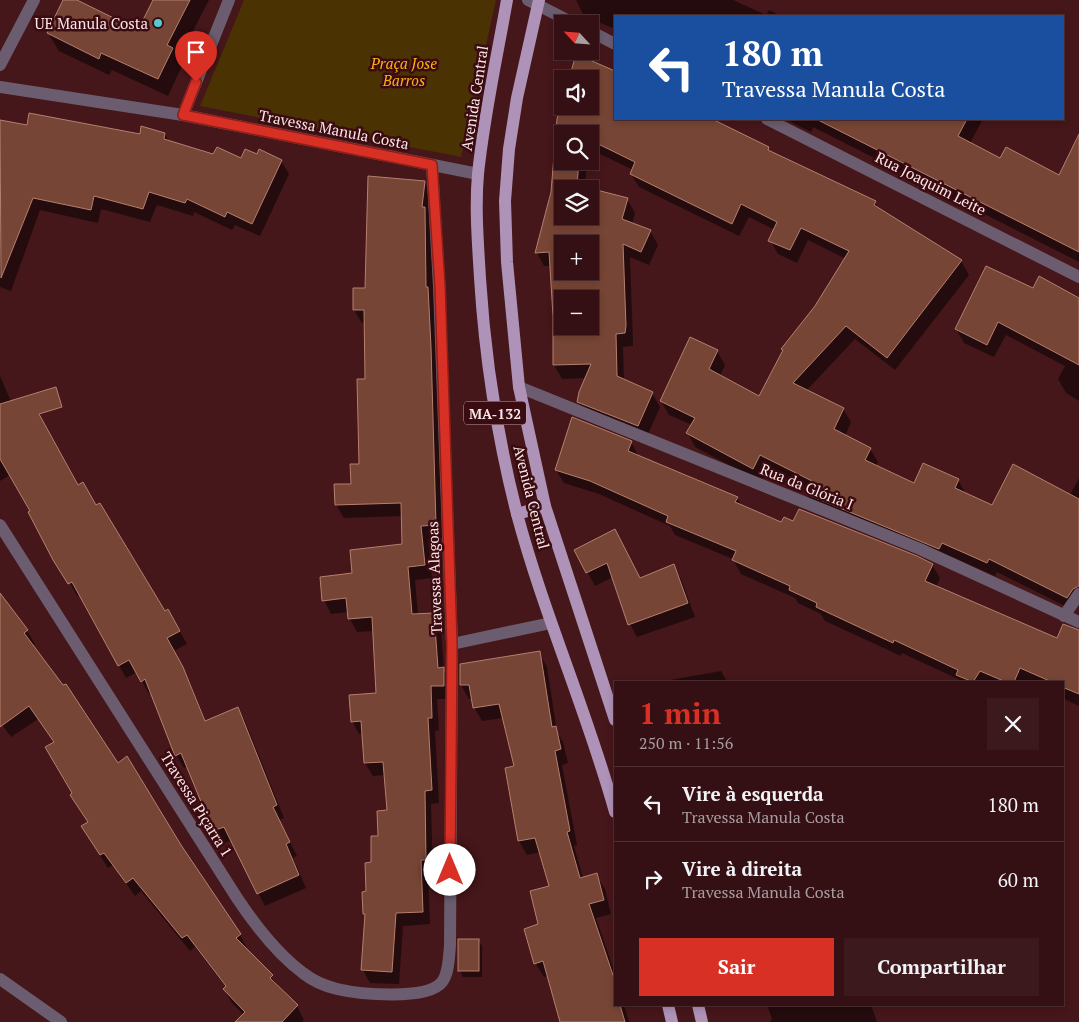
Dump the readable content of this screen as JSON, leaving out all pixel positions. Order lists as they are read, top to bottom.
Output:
{
  "streets": {
    "main road": ["Avenida Central", "MA-132"],
    "street": [
      "Travessa Manula Costa",
      "Rua Joaquim Leite",
      "Rua da Glória I",
      "Travessa Alagoas",
      "Travessa Piçarra 1"
    ]
  },
  "crossings": [
    ["Avenida Central", "Travessa Manula Costa"],
    ["Travessa Manula Costa", "Travessa Alagoas"],
    ["MA-132", "Rua da Glória I"],
    ["Travessa Alagoas", "Travessa Piçarra 1"]
  ],
  "parks": ["Praça Jose Barros"],
  "places": ["UE Manula Costa"],
  "north": "top left",
  "page": {
    "map_buttons": ["+", "−"],
    "turn": ["180 m", "Travessa Manula Costa"],
    "heading": ["1 min", "250 m · 11:56"],
    "list": [
      {
        "name": "Vire à esquerda",
        "note": "Travessa Manula Costa",
        "value": "180 m"
      },
      {
        "name": "Vire à direita",
        "note": "Travessa Manula Costa",
        "value": "60 m"
      }
    ],
    "buttons": ["Sair", "Compartilhar"]
  }
}
